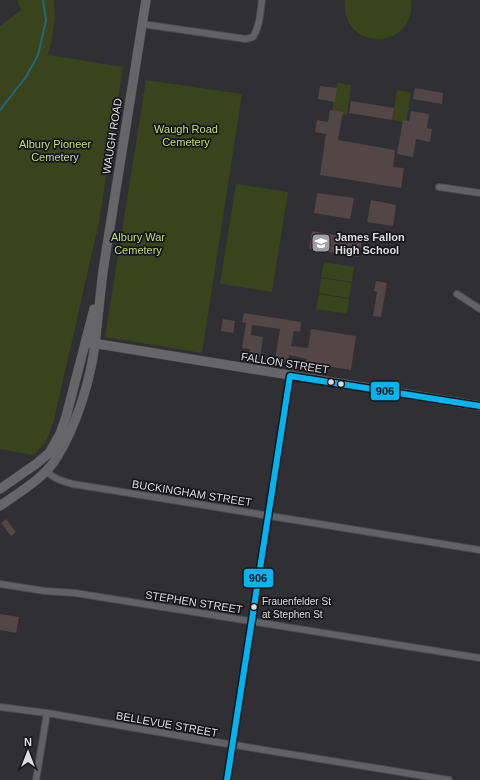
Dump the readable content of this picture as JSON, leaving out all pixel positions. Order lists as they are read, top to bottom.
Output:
{
  "streets": {
    "main road": ["WAUGH ROAD", "FALLON STREET"],
    "street": ["BUCKINGHAM STREET", "STEPHEN STREET", "BELLEVUE STREET"]
  },
  "crossings": [
    ["WAUGH ROAD", "FALLON STREET"],
    ["WAUGH ROAD", "BUCKINGHAM STREET"]
  ],
  "parks": ["Waugh Road Cemetery", "Albury Pioneer Cemetery", "Albury War Cemetery"],
  "places": {
    "school or university": ["James Fallon High School"],
    "other": ["Frauenfelder St at Stephen St"]
  },
  "lines": ["transit line 906"],
  "north": "top"
}
